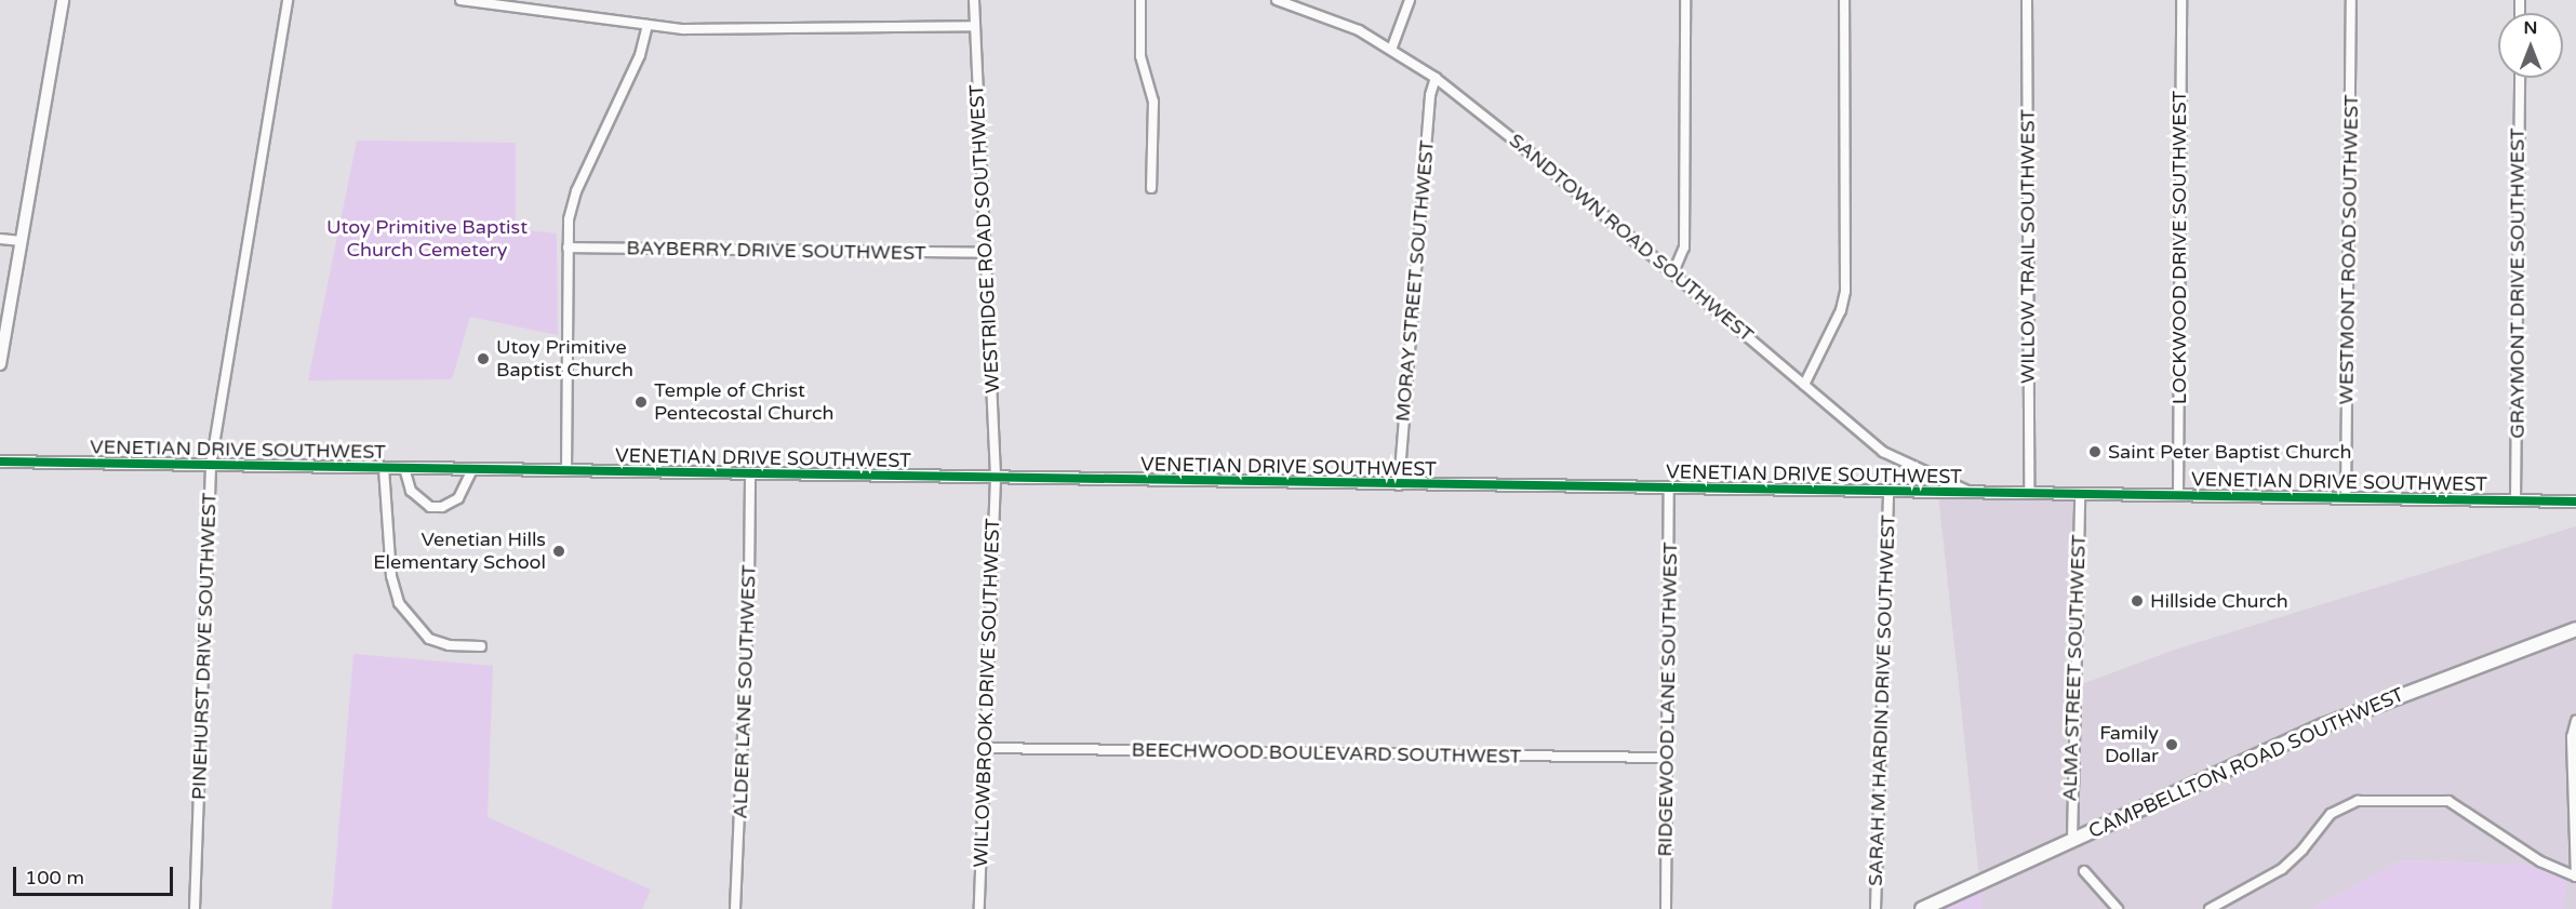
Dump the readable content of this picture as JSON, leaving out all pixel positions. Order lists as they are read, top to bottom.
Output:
{
  "streets": {
    "main road": ["CAMPBELLTON ROAD SOUTHWEST"],
    "street": [
      "SANDTOWN ROAD SOUTHWEST",
      "WESTRIDGE ROAD SOUTHWEST",
      "WILLOW TRAIL SOUTHWEST",
      "LOCKWOOD DRIVE SOUTHWEST",
      "WESTMONT ROAD SOUTHWEST",
      "BAYBERRY DRIVE SOUTHWEST",
      "MORAY STREET SOUTHWEST",
      "GRAYMONT DRIVE SOUTHWEST",
      "VENETIAN DRIVE SOUTHWEST",
      "PINEHURST DRIVE SOUTHWEST",
      "ALMA STREET SOUTHWEST",
      "ALDER LANE SOUTHWEST",
      "WILLOWBROOK DRIVE SOUTHWEST",
      "RIDGEWOOD LANE SOUTHWEST",
      "SARAH M HARDIN DRIVE SOUTHWEST",
      "BEECHWOOD BOULEVARD SOUTHWEST"
    ]
  },
  "crossings": [
    ["SANDTOWN ROAD SOUTHWEST", "MORAY STREET SOUTHWEST"],
    ["SANDTOWN ROAD SOUTHWEST", "VENETIAN DRIVE SOUTHWEST"],
    ["WESTRIDGE ROAD SOUTHWEST", "BAYBERRY DRIVE SOUTHWEST"],
    ["WESTRIDGE ROAD SOUTHWEST", "VENETIAN DRIVE SOUTHWEST"],
    ["WESTRIDGE ROAD SOUTHWEST", "WILLOWBROOK DRIVE SOUTHWEST"],
    ["WILLOW TRAIL SOUTHWEST", "VENETIAN DRIVE SOUTHWEST"],
    ["LOCKWOOD DRIVE SOUTHWEST", "VENETIAN DRIVE SOUTHWEST"],
    ["WESTMONT ROAD SOUTHWEST", "VENETIAN DRIVE SOUTHWEST"],
    ["MORAY STREET SOUTHWEST", "VENETIAN DRIVE SOUTHWEST"],
    ["GRAYMONT DRIVE SOUTHWEST", "VENETIAN DRIVE SOUTHWEST"],
    ["VENETIAN DRIVE SOUTHWEST", "PINEHURST DRIVE SOUTHWEST"],
    ["VENETIAN DRIVE SOUTHWEST", "ALMA STREET SOUTHWEST"],
    ["VENETIAN DRIVE SOUTHWEST", "ALDER LANE SOUTHWEST"],
    ["VENETIAN DRIVE SOUTHWEST", "WILLOWBROOK DRIVE SOUTHWEST"],
    ["VENETIAN DRIVE SOUTHWEST", "RIDGEWOOD LANE SOUTHWEST"],
    ["VENETIAN DRIVE SOUTHWEST", "SARAH M HARDIN DRIVE SOUTHWEST"],
    ["ALMA STREET SOUTHWEST", "CAMPBELLTON ROAD SOUTHWEST"],
    ["WILLOWBROOK DRIVE SOUTHWEST", "BEECHWOOD BOULEVARD SOUTHWEST"],
    ["RIDGEWOOD LANE SOUTHWEST", "BEECHWOOD BOULEVARD SOUTHWEST"]
  ],
  "parks": ["Utoy Primitive Baptist Church Cemetery"],
  "places": [
    "Utoy Primitive Baptist Church",
    "Temple of Christ Pentecostal Church",
    "Saint Peter Baptist Church",
    "Venetian Hills Elementary School",
    "Hillside Church",
    "Family Dollar"
  ],
  "scale_bar": "100 m",
  "north": "top"
}
